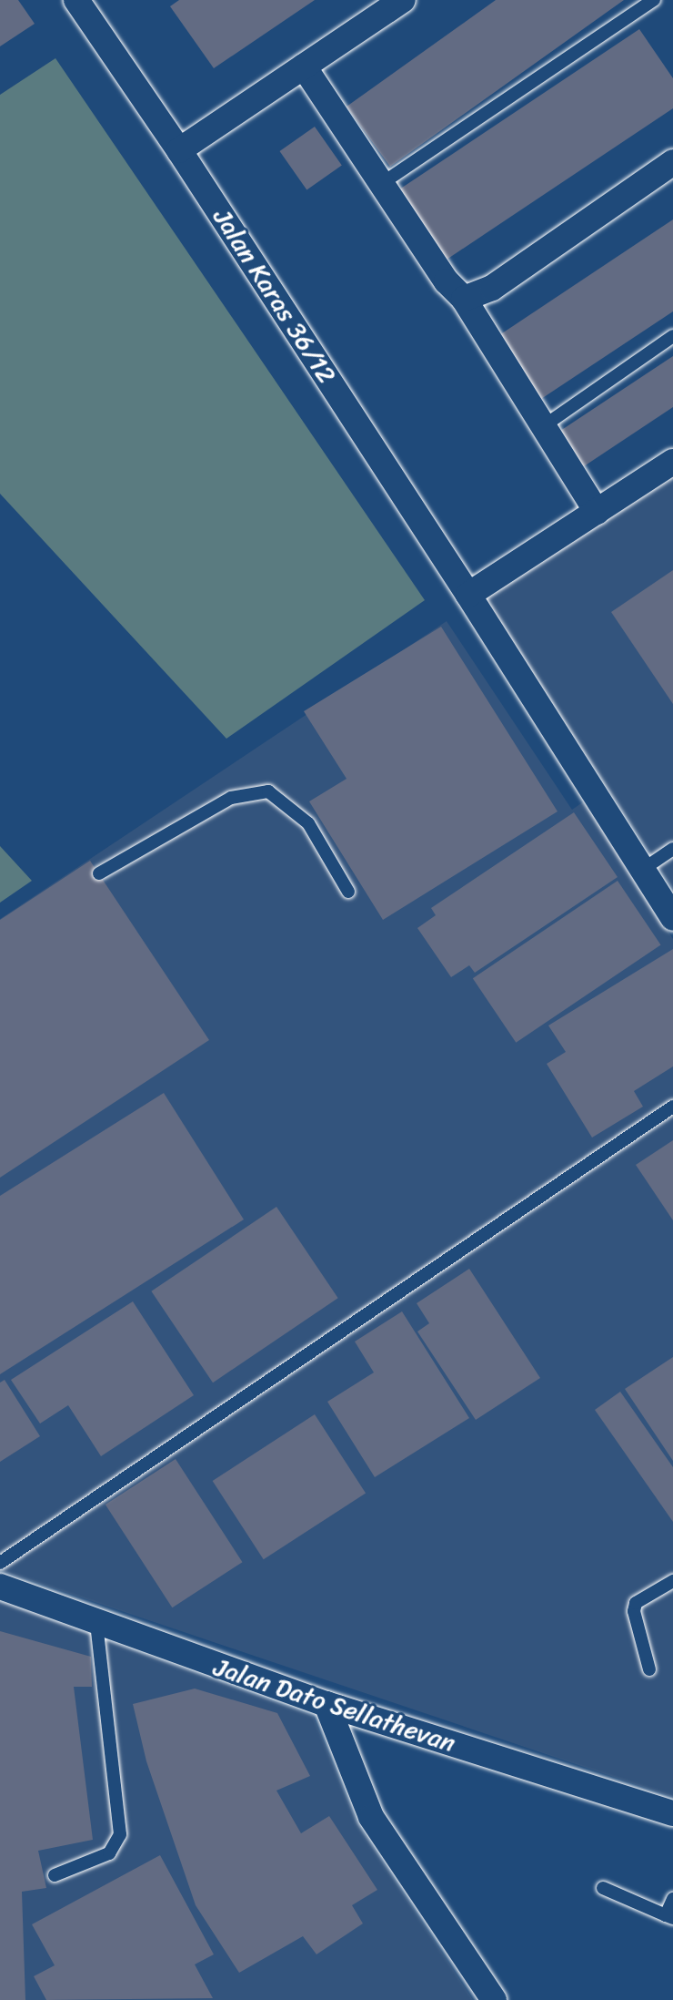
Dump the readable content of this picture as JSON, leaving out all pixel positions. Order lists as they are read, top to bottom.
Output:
{
  "streets": {
    "street": ["Jalan Karas 36/12", "Jalan Dato Sellathevan"]
  }
}
